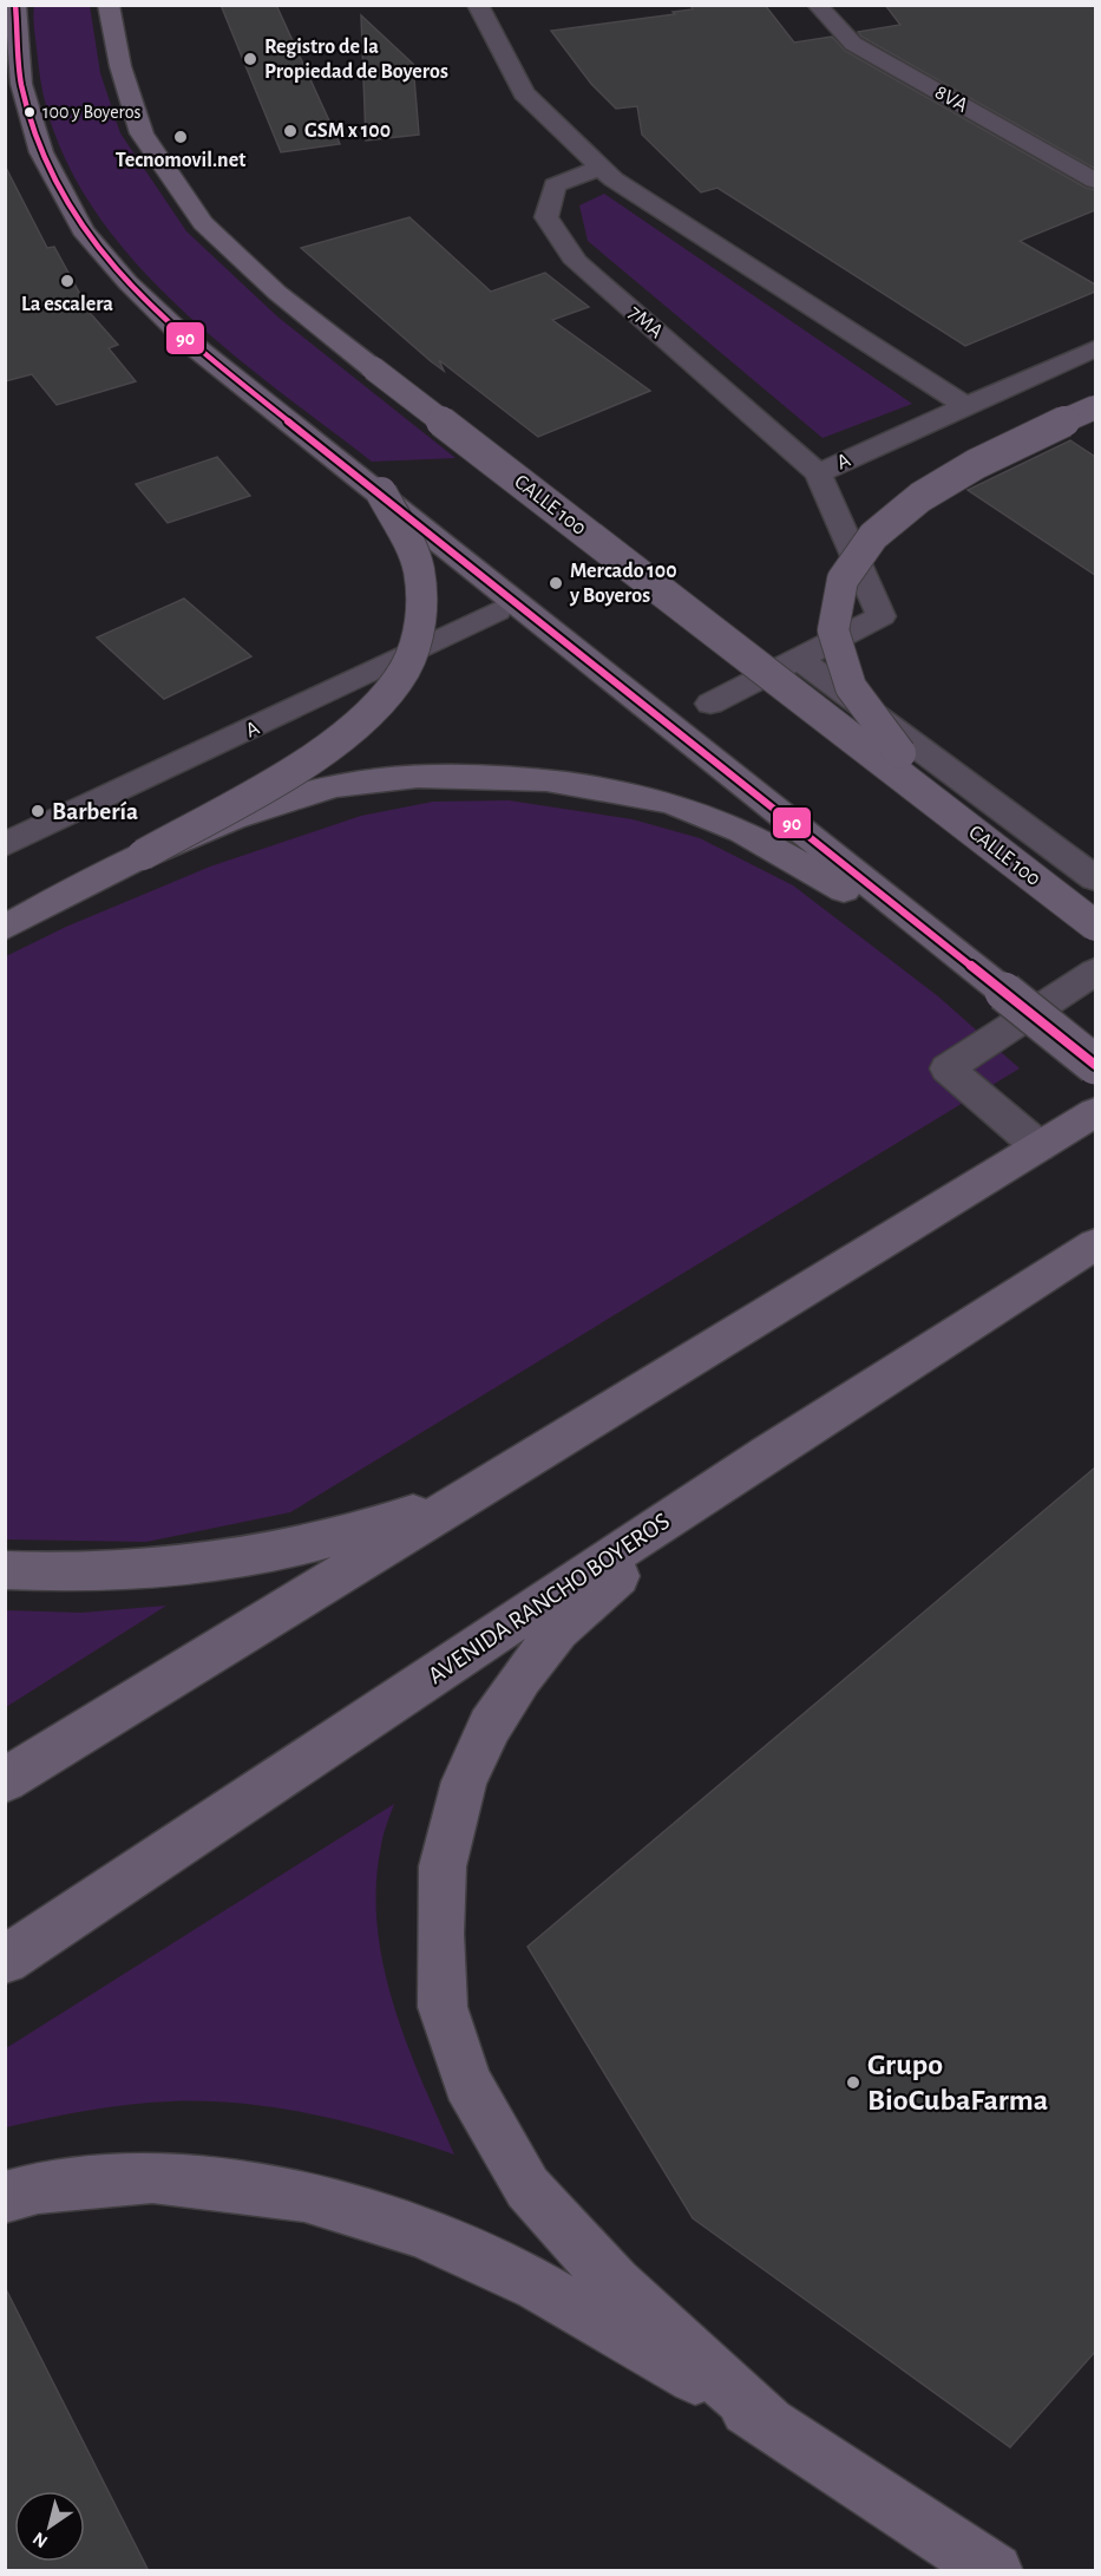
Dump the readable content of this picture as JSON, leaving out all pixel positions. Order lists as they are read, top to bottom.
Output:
{
  "streets": {
    "highway": ["CALLE 100", "AVENIDA RANCHO BOYEROS"],
    "street": ["8VA", "7MA", "A"]
  },
  "crossings": [
    ["7MA", "A"]
  ],
  "places": [
    "Registro de la Propiedad de Boyeros",
    "100 y Boyeros",
    "GSM x 100",
    "Tecnomovil.net",
    "La escalera",
    "Mercado 100 y Boyeros",
    "Barbería",
    "Grupo BioCubaFarma"
  ],
  "lines": ["transit line 90"],
  "north": "bottom left"
}
